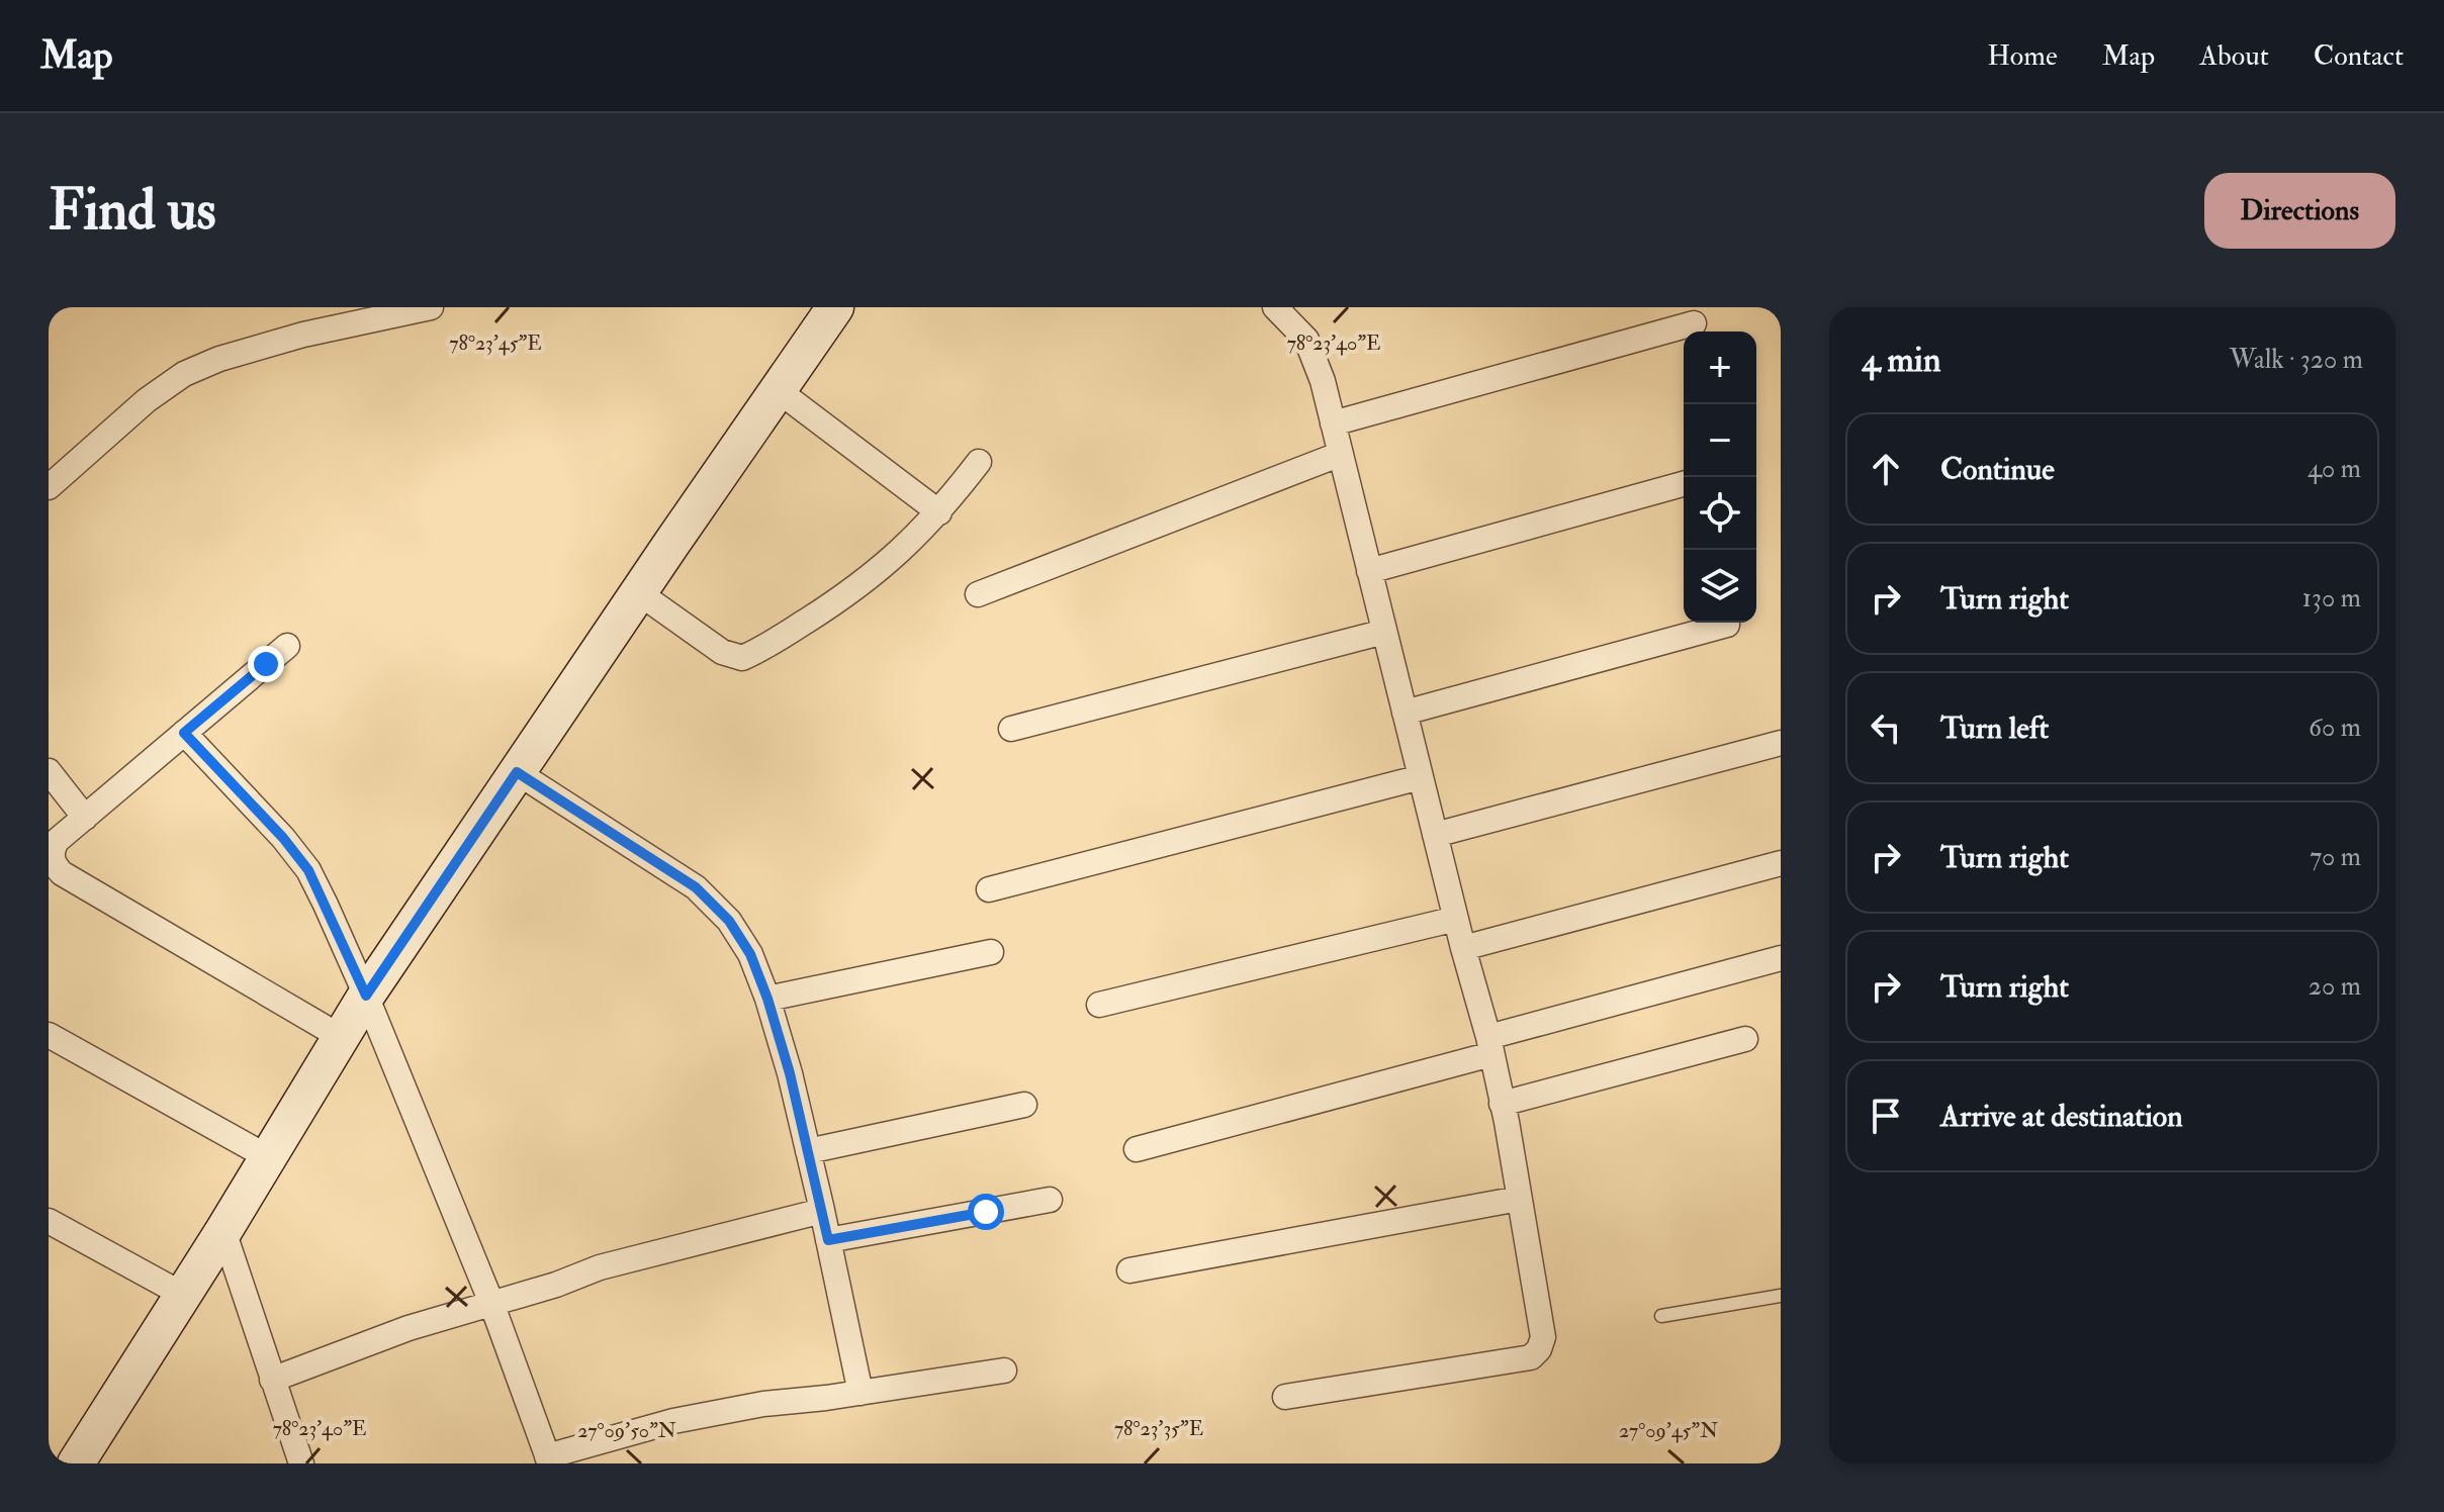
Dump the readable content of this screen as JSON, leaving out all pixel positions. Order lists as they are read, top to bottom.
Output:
{
  "page": {
    "header": "Map",
    "nav": [
      "Home",
      "Map",
      "About",
      "Contact"
    ],
    "buttons": "Directions",
    "title": "Find us",
    "heading": ["4 min", "Walk · 320 m"],
    "map_buttons": ["+", "−"],
    "list": [
      ["Continue", "40 m"],
      ["Turn right", "130 m"],
      ["Turn left", "60 m"],
      ["Turn right", "70 m"],
      ["Turn right", "20 m"],
      "Arrive at destination"
    ]
  },
  "coordinates": [
    "78°23'45\"E",
    "78°23'40\"E",
    "78°23'35\"E",
    "27°09'50\"N",
    "27°09'45\"N"
  ]
}
